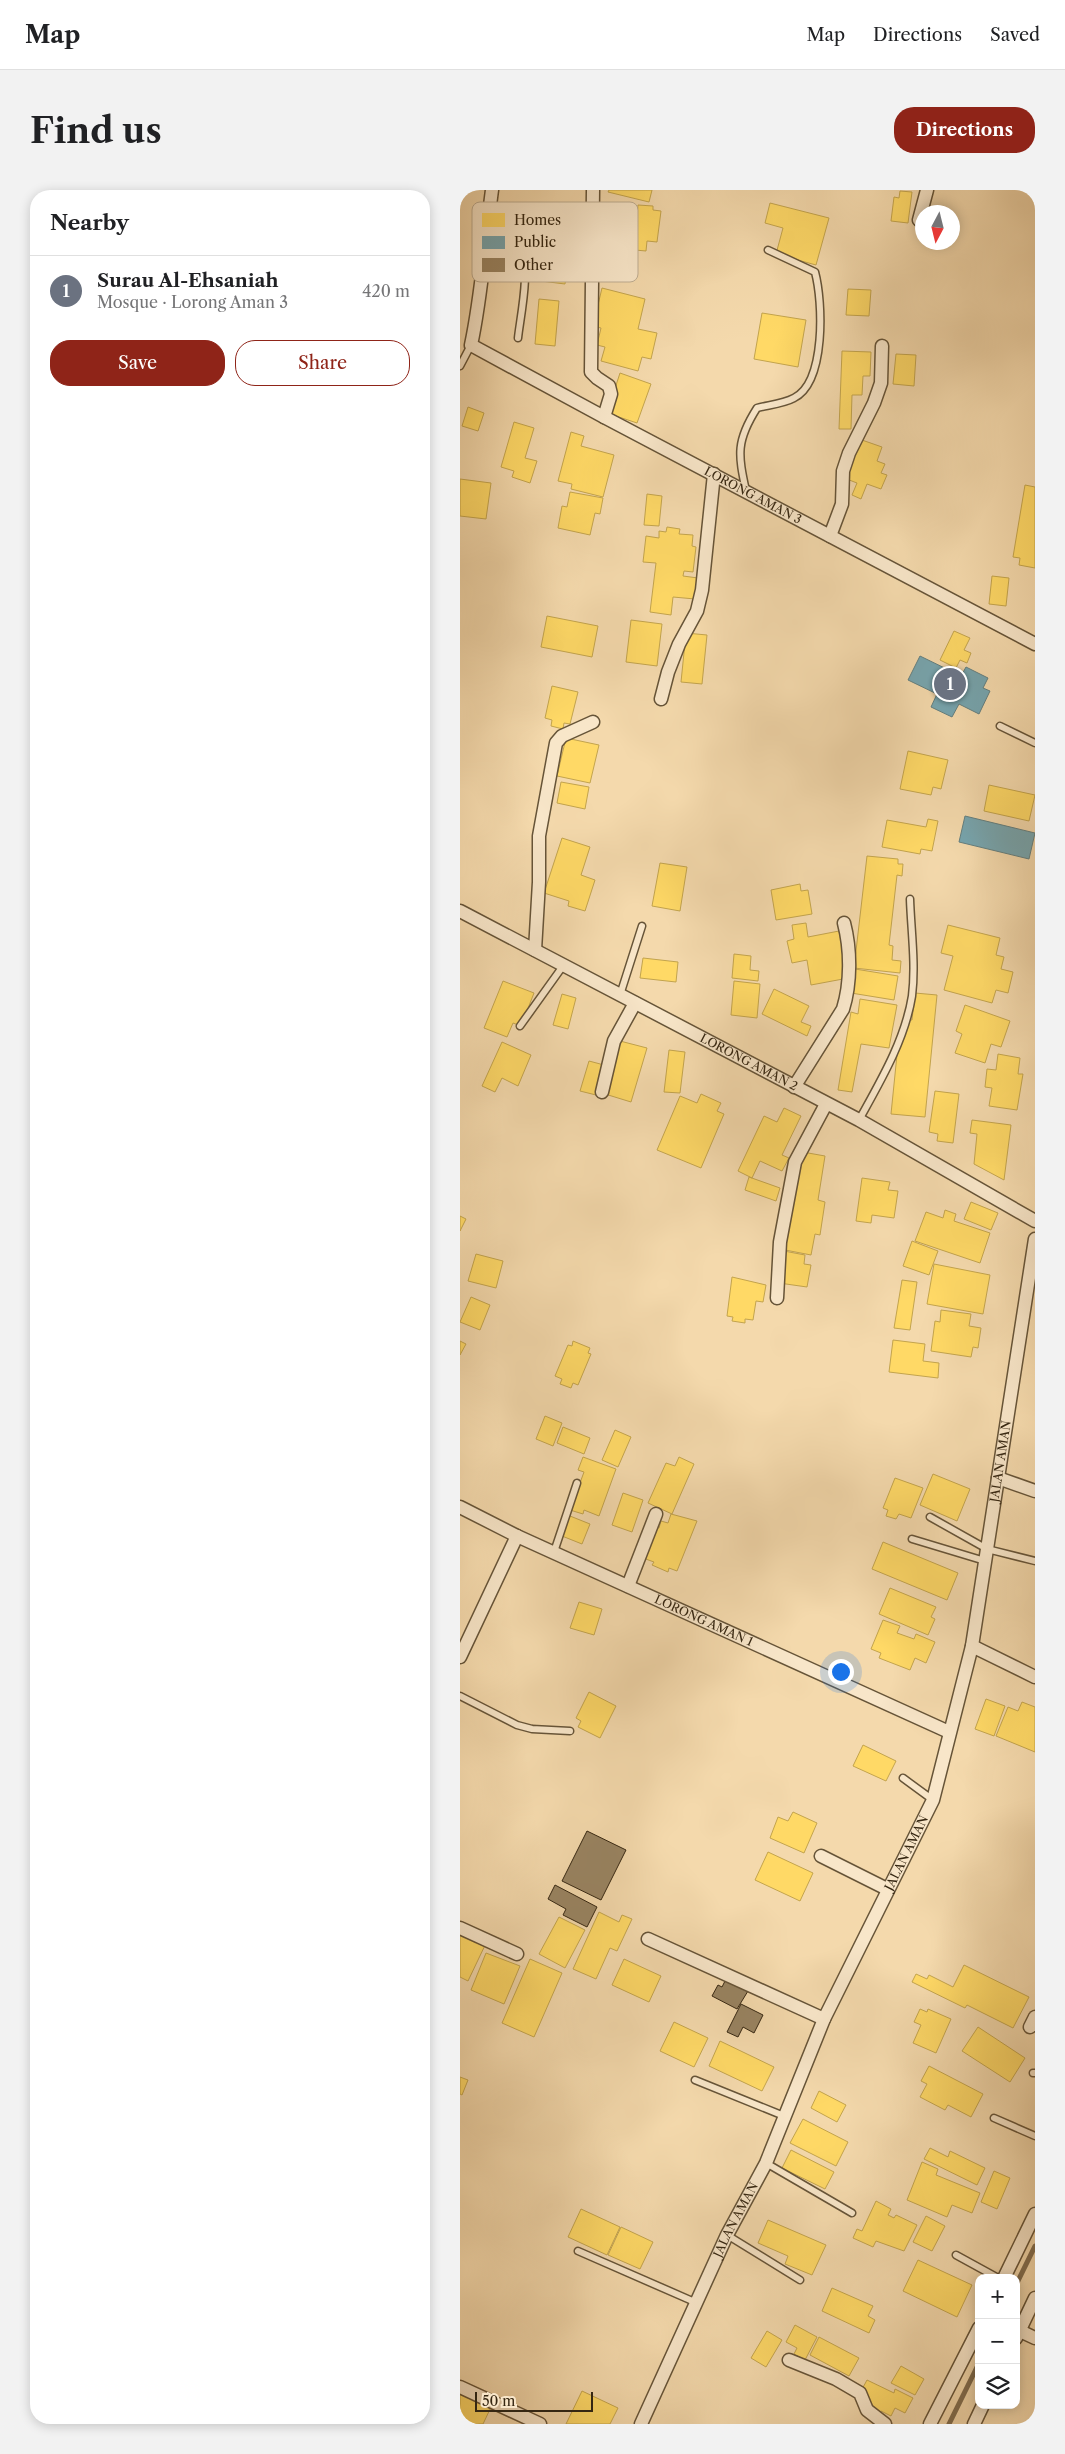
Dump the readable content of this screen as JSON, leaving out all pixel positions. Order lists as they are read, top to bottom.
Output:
{
  "streets": {
    "street": [
      "LORONG AMAN 3",
      "LORONG AMAN 2",
      "JALAN AMAN",
      "LORONG AMAN 1"
    ]
  },
  "crossings": [
    ["JALAN AMAN", "LORONG AMAN 1"]
  ],
  "legend": ["Homes", "Public", "Other"],
  "scale_bar": "50 m",
  "north": "bottom",
  "page": {
    "header": "Map",
    "nav": ["Map", "Directions", "Saved"],
    "buttons": [
      "Directions",
      ["Save", "Share"]
    ],
    "title": "Find us",
    "heading": "Nearby",
    "list": [
      {
        "mark": "1",
        "name": "Surau Al-Ehsaniah",
        "note": "Mosque · Lorong Aman 3",
        "value": "420 m"
      }
    ],
    "pins": "1",
    "map_buttons": ["+", "−"],
    "scale": "50 m"
  }
}
